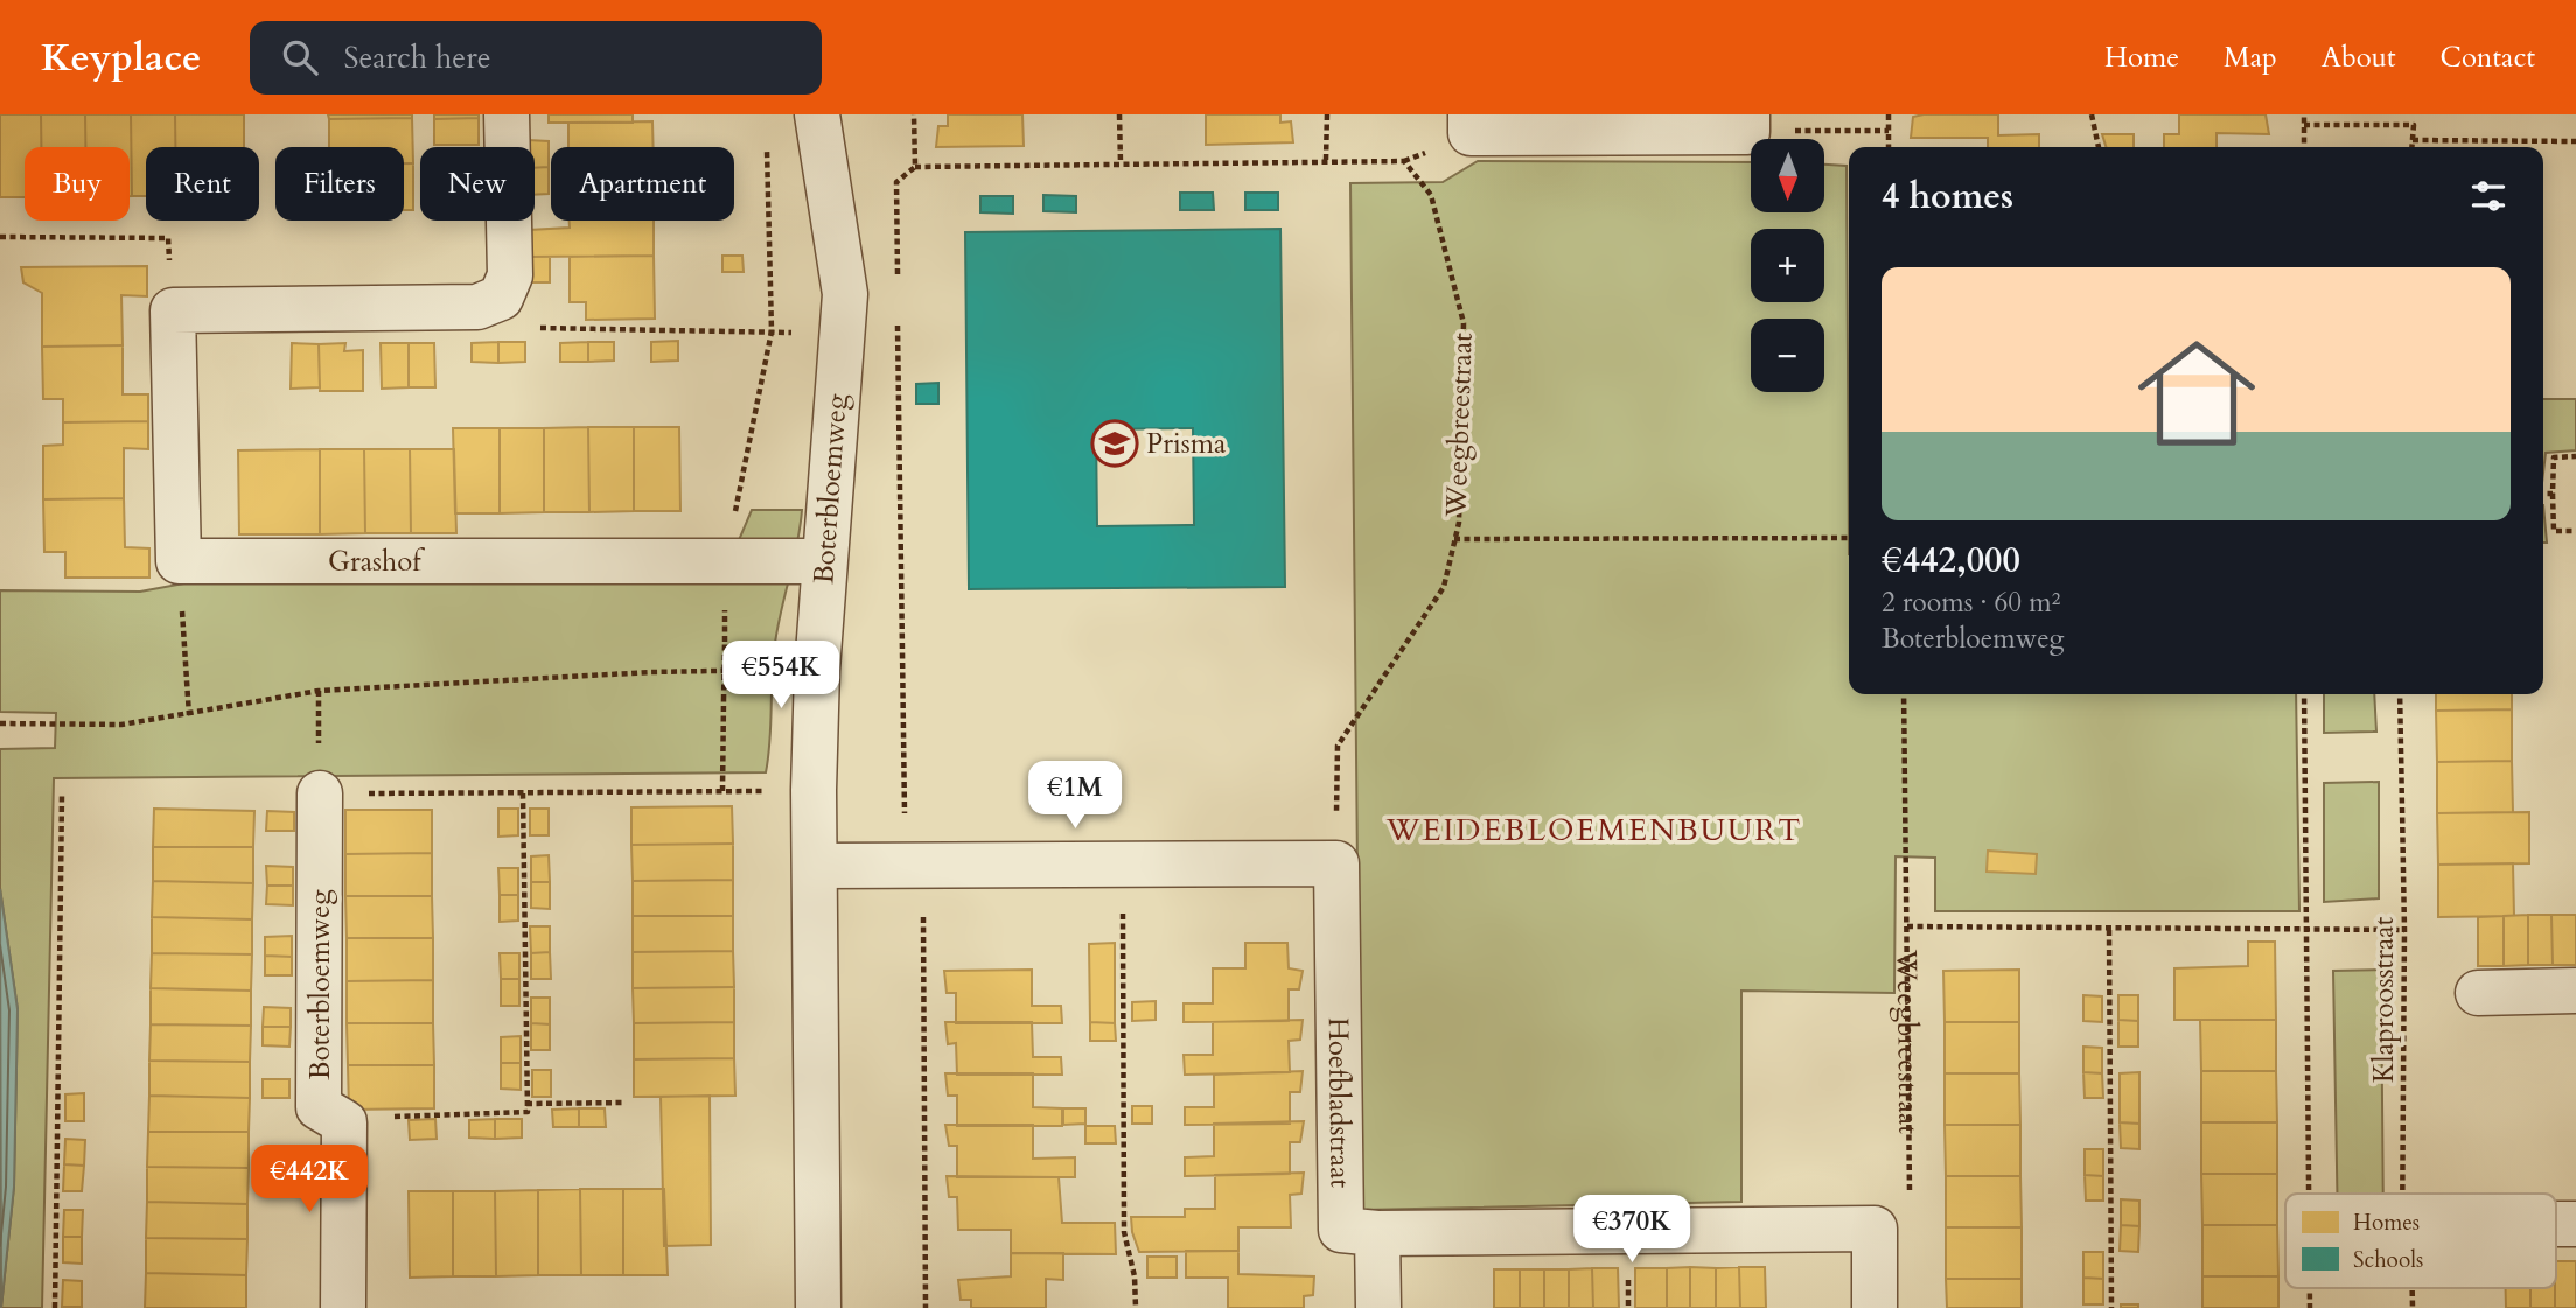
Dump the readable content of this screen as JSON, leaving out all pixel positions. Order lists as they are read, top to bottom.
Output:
{
  "streets": {
    "street": ["Boterbloemweg", "Grashof", "Hoefbladstraat"],
    "path": ["Weegbreestraat", "Klaproosstraat"]
  },
  "crossings": [
    ["Weegbreestraat", "Hoefbladstraat"],
    ["Boterbloemweg", "Grashof"]
  ],
  "districts": ["WEIDEBLOEMENBUURT"],
  "places": {
    "school or university": ["Prisma"]
  },
  "legend": ["Homes", "Schools"],
  "north": "bottom",
  "page": {
    "header": "Keyplace",
    "search": "Search here",
    "nav": [
      "Home",
      "Map",
      "About",
      "Contact"
    ],
    "map_buttons": ["+", "−"],
    "chip": [
      "Buy",
      "Rent",
      "Filters",
      "New",
      "Apartment"
    ],
    "heading": "4 homes",
    "list": [
      {
        "name": "€442,000",
        "note": "2 rooms · 60 m² · Boterbloemweg"
      }
    ],
    "price": [
      "€554K",
      "€1M",
      "€442K",
      "€370K"
    ]
  }
}
